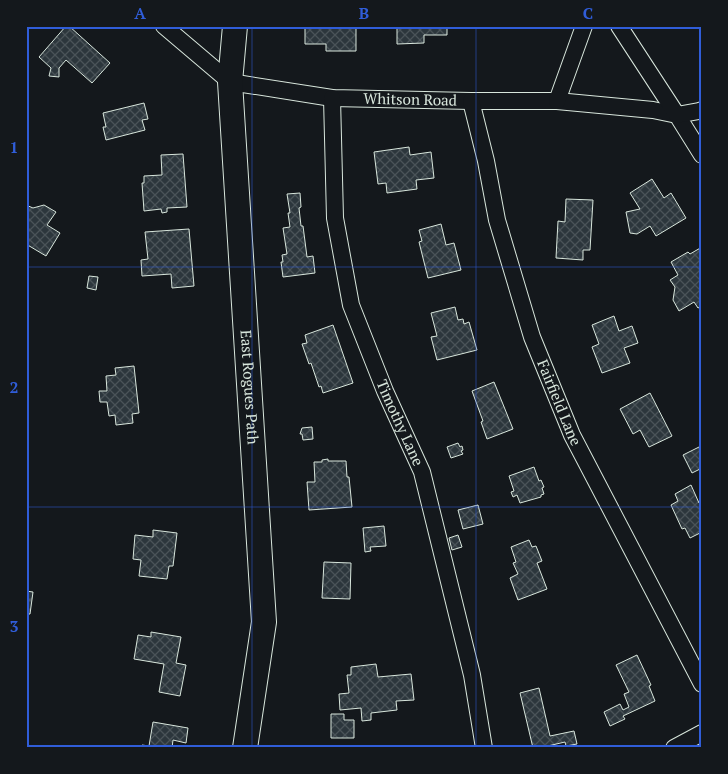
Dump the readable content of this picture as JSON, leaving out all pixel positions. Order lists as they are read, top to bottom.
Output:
{
  "streets": {
    "street": [
      "Whitson Road",
      "East Rogues Path",
      "Fairfield Lane",
      "Timothy Lane"
    ]
  },
  "crossings": [
    ["Whitson Road", "East Rogues Path"],
    ["Whitson Road", "Fairfield Lane"],
    ["Whitson Road", "Timothy Lane"]
  ],
  "grid": {
    "columns": ["A", "B", "C"],
    "rows": ["1", "2", "3"]
  }
}
